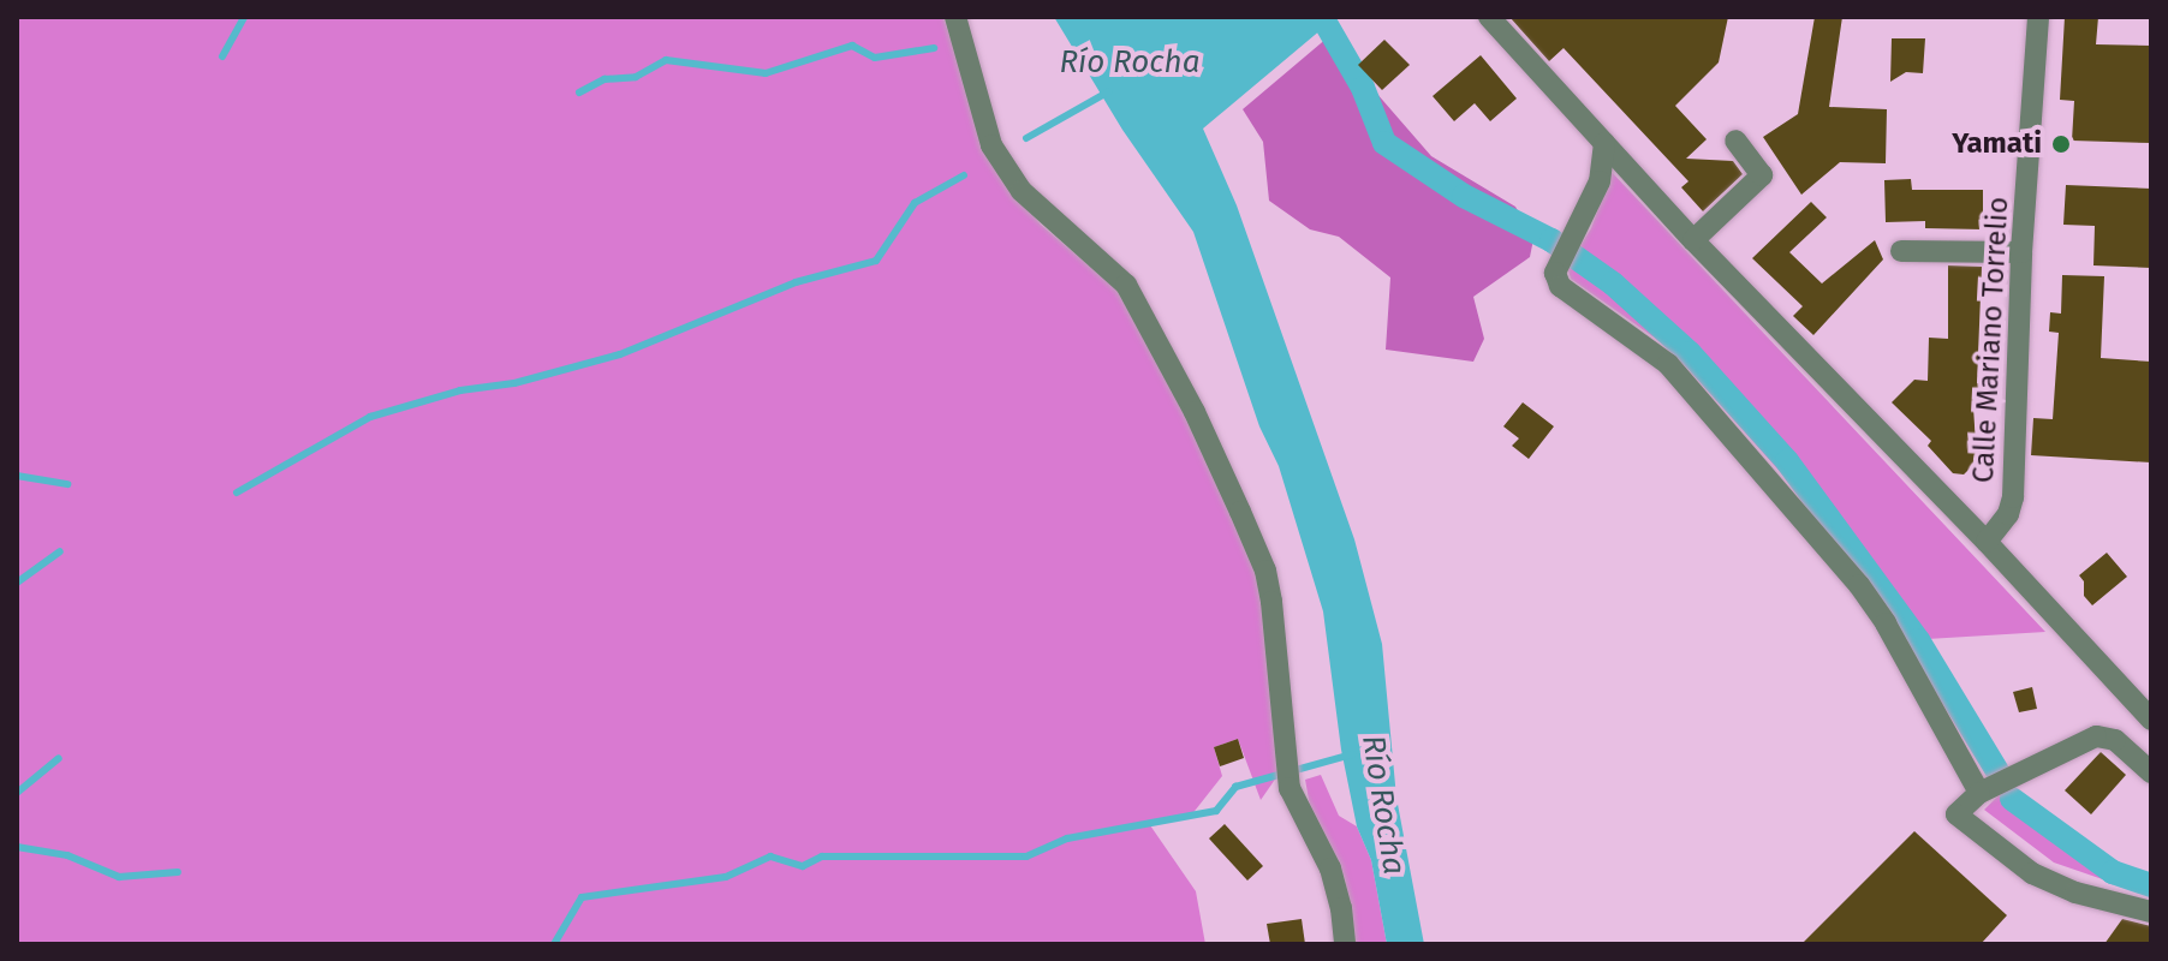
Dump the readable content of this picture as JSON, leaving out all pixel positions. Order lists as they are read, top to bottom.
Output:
{
  "streets": {
    "street": ["Calle Mariano Torrelio"]
  },
  "water": ["Río Rocha"],
  "places": ["Yamati"]
}
